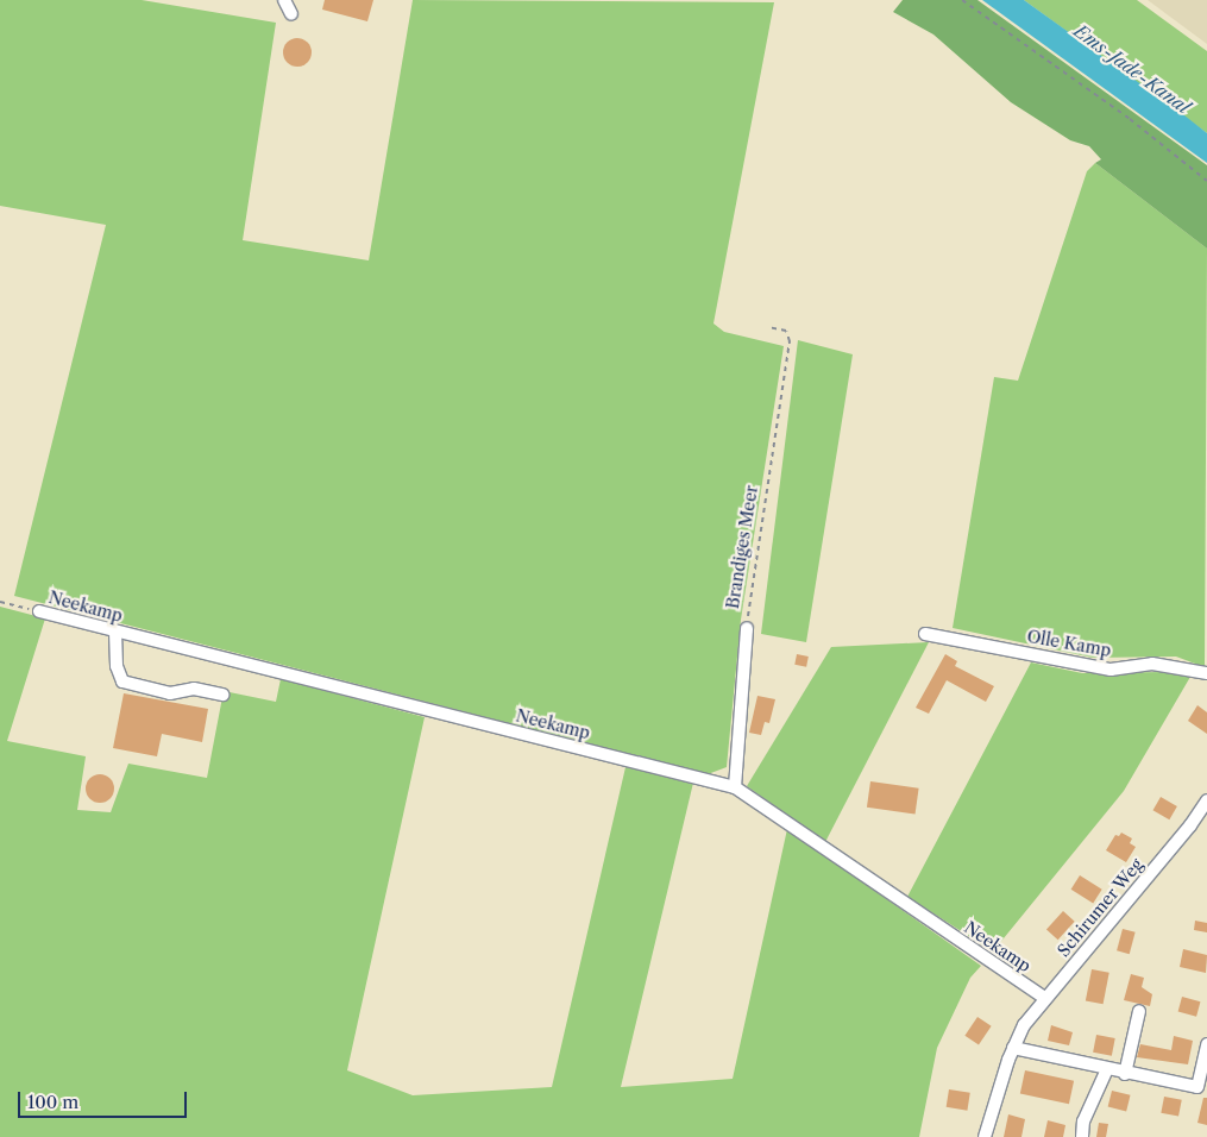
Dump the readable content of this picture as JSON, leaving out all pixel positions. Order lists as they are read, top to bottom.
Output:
{
  "streets": {
    "street": [
      "Brandiges Meer",
      "Neekamp",
      "Olle Kamp",
      "Schirumer Weg"
    ]
  },
  "crossings": [
    ["Brandiges Meer", "Neekamp"],
    ["Neekamp", "Schirumer Weg"]
  ],
  "water": ["Ems-Jade-Kanal"],
  "scale_bar": "100 m"
}
